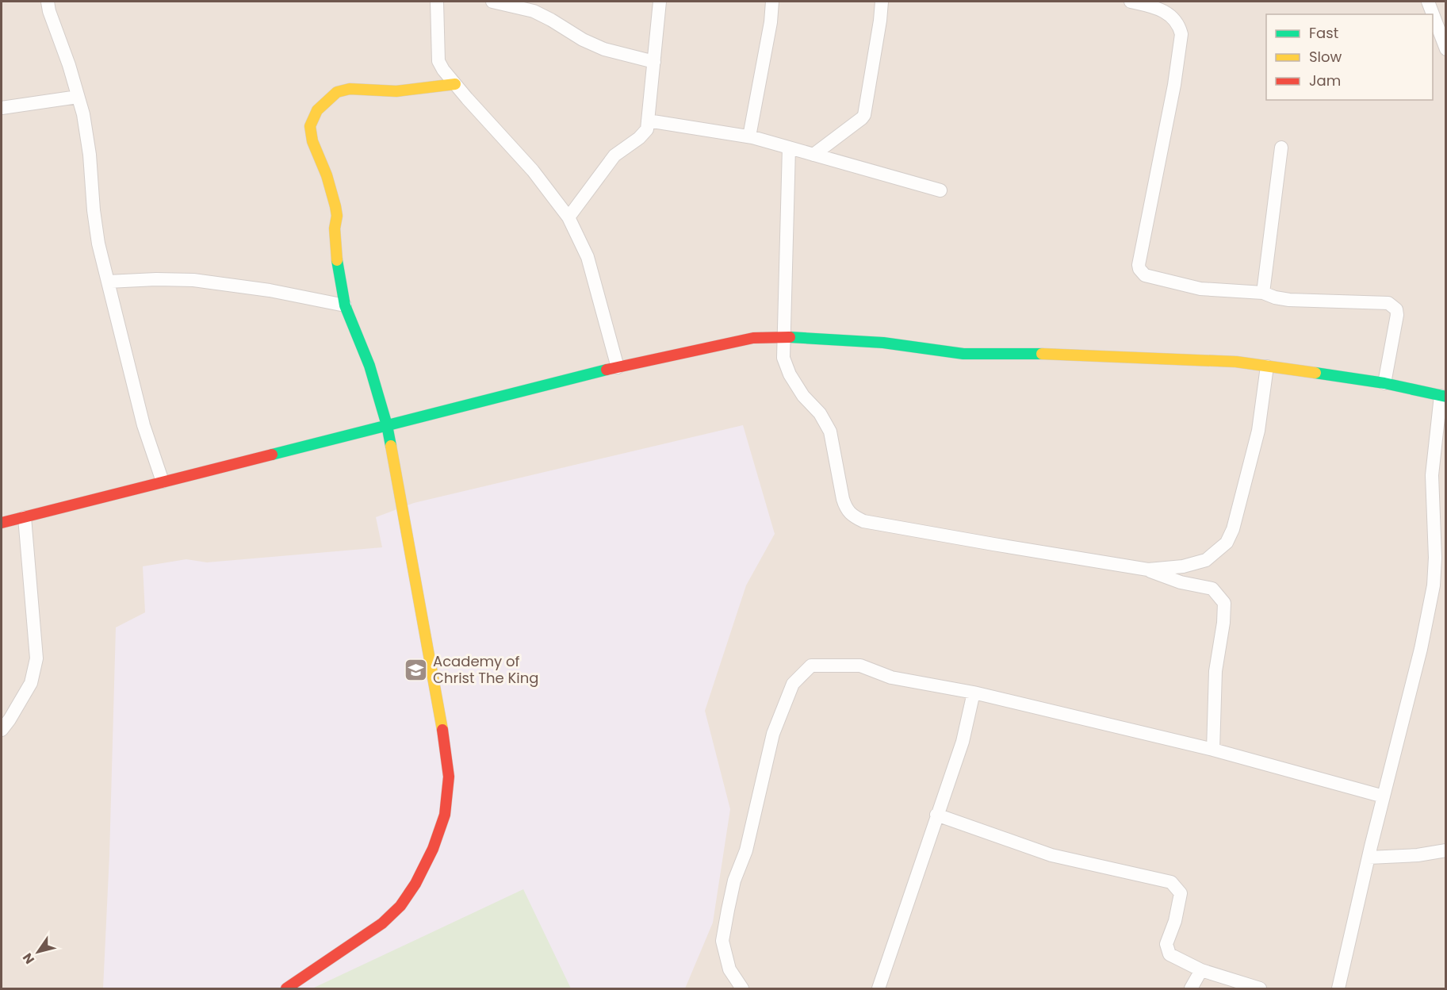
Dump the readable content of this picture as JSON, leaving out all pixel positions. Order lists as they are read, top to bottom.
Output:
{
  "places": {
    "school or university": ["Academy of Christ The King"]
  },
  "legend": ["Fast", "Slow", "Jam"],
  "north": "bottom left"
}
